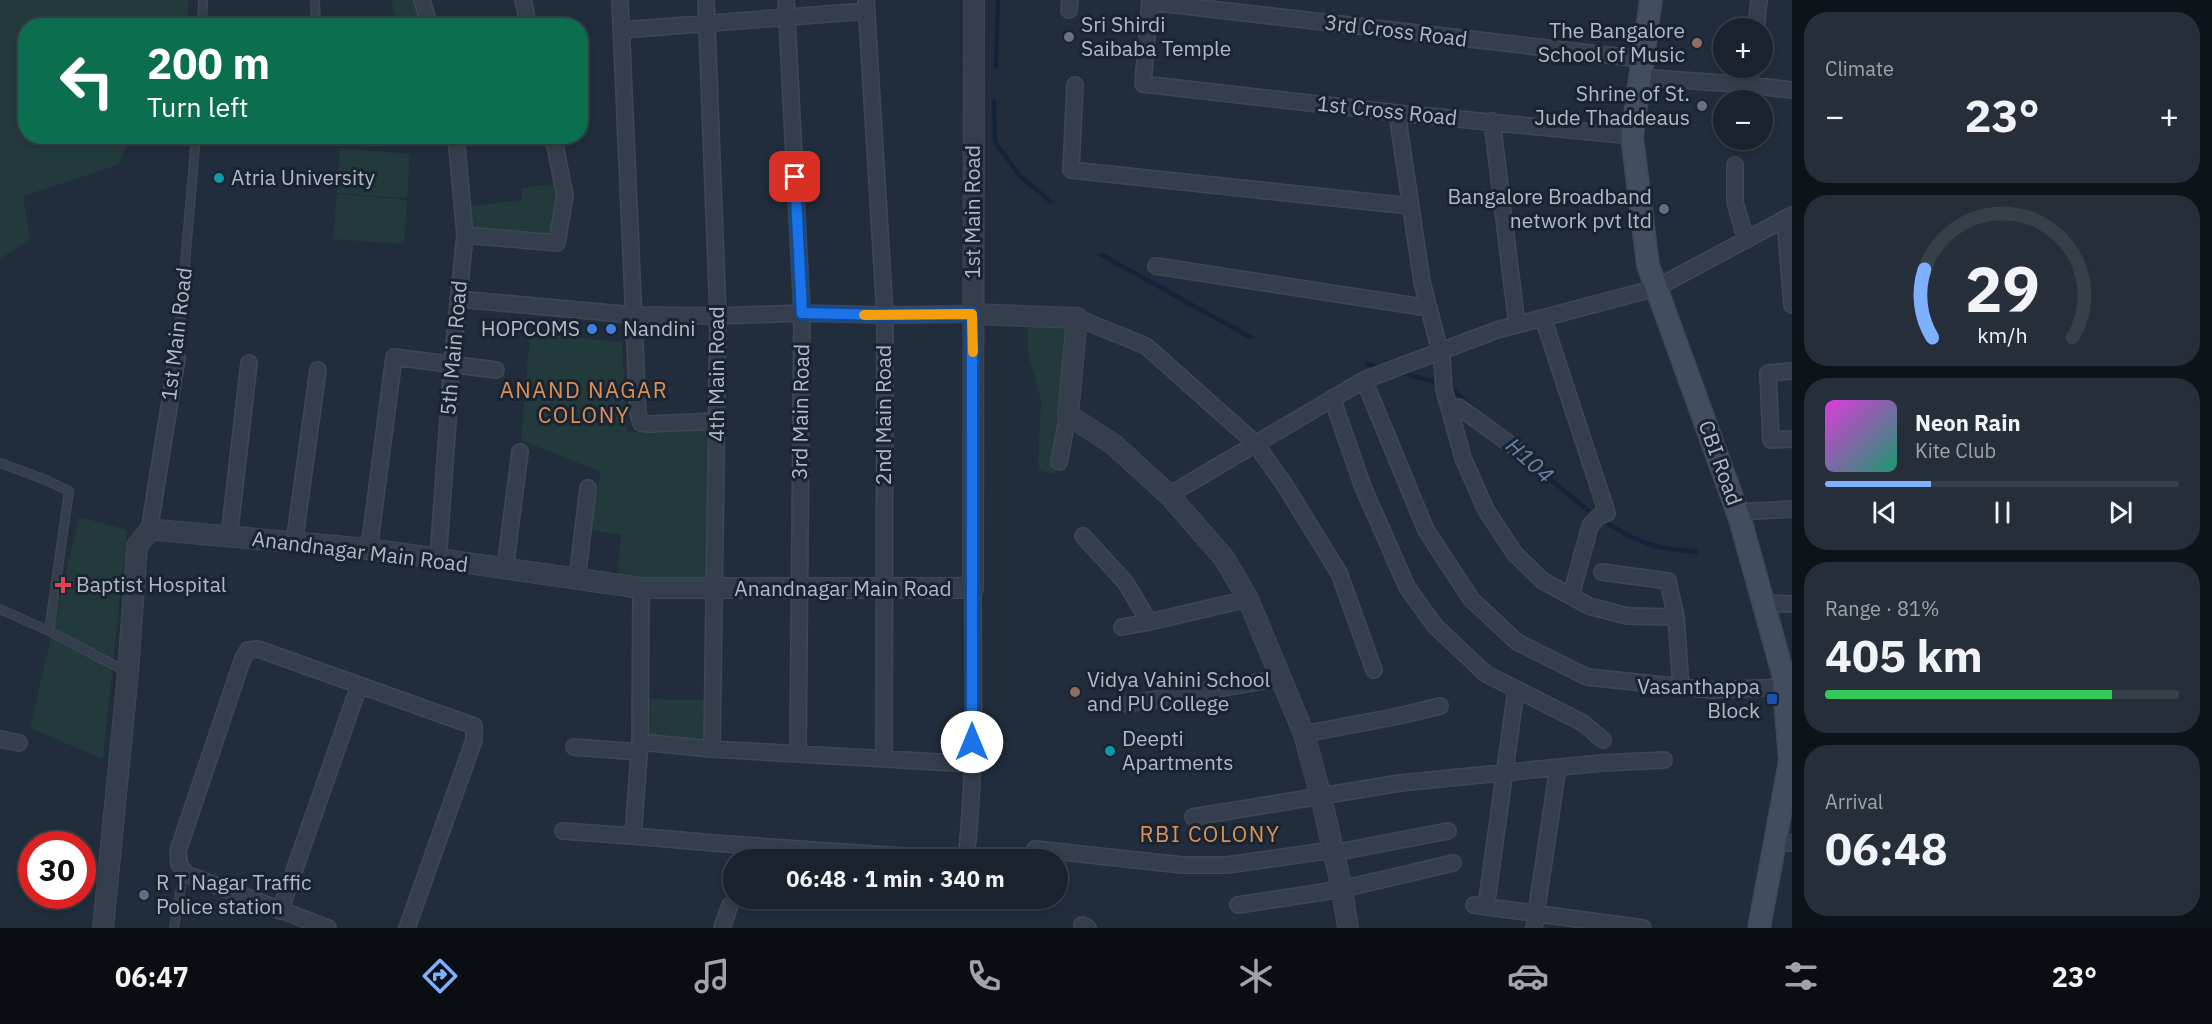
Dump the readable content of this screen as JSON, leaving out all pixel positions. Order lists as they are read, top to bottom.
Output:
{
  "streets": {
    "main road": ["CBI Road"],
    "street": [
      "3rd Cross Road",
      "1st Cross Road",
      "1st Main Road",
      "5th Main Road",
      "4th Main Road",
      "3rd Main Road",
      "2nd Main Road",
      "Anandnagar Main Road"
    ]
  },
  "crossings": [
    ["3rd Cross Road", "1st Cross Road"],
    ["3rd Cross Road", "CBI Road"],
    ["1st Cross Road", "CBI Road"],
    ["1st Main Road", "Anandnagar Main Road"],
    ["5th Main Road", "Anandnagar Main Road"],
    ["4th Main Road", "Anandnagar Main Road"],
    ["3rd Main Road", "Anandnagar Main Road"],
    ["2nd Main Road", "Anandnagar Main Road"]
  ],
  "districts": ["ANAND NAGAR COLONY", "RBI COLONY"],
  "water": ["H104"],
  "places": {
    "other": [
      "Sri Shirdi Saibaba Temple",
      "The Bangalore School of Music",
      "Shrine of St. Jude Thaddeaus",
      "Atria University",
      "Bangalore Broadband network pvt ltd",
      "HOPCOMS",
      "Nandini",
      "Vidya Vahini School and PU College",
      "Deepti Apartments",
      "R T Nagar Traffic Police station"
    ],
    "health": ["Baptist Hospital"],
    "transit": ["Vasanthappa Block"]
  },
  "page": {
    "tile": [
      "Climate",
      ["Range · 81%", "405 km"],
      ["Arrival", "06:48"]
    ],
    "map_buttons": ["+", "−"],
    "turn": ["200 m", "Turn left"],
    "heat": ["−", "23°", "+"],
    "song": ["Neon Rain", "Kite Club"],
    "limit": "30",
    "trip": "06:48 · 1 min · 340 m",
    "tabs": ["06:47", "23°"],
    "gauge": ["29", "km/h"]
  }
}
